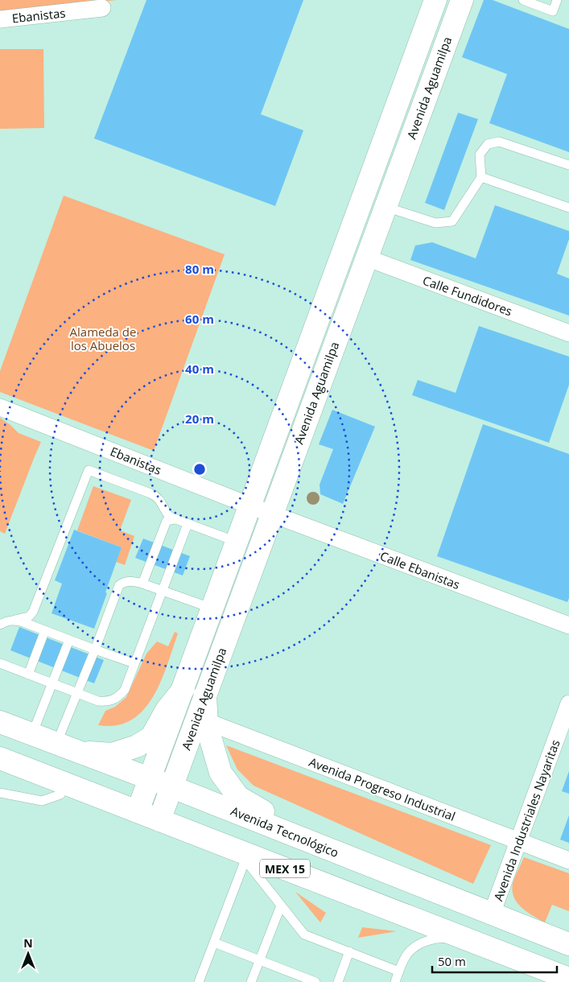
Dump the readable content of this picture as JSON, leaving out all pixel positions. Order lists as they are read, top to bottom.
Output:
{
  "streets": {
    "main road": ["Avenida Aguamilpa", "Avenida Tecnológico", "MEX 15"],
    "street": [
      "Ebanistas",
      "Calle Fundidores",
      "Calle Ebanistas",
      "Avenida Progreso Industrial",
      "Avenida Industriales Nayaritas"
    ]
  },
  "crossings": [
    ["Ebanistas", "Avenida Aguamilpa"],
    ["Ebanistas", "Calle Ebanistas"],
    ["Avenida Aguamilpa", "Calle Fundidores"],
    ["Avenida Aguamilpa", "Calle Ebanistas"],
    ["Avenida Aguamilpa", "Avenida Progreso Industrial"],
    ["Avenida Aguamilpa", "Avenida Tecnológico"],
    ["Avenida Aguamilpa", "MEX 15"],
    ["Avenida Progreso Industrial", "Avenida Industriales Nayaritas"],
    ["Avenida Industriales Nayaritas", "Avenida Tecnológico"]
  ],
  "parks": ["Alameda de los Abuelos"],
  "scale_bar": "50 m",
  "north": "top",
  "rings": [
    "80 m",
    "60 m",
    "40 m",
    "20 m"
  ]
}
